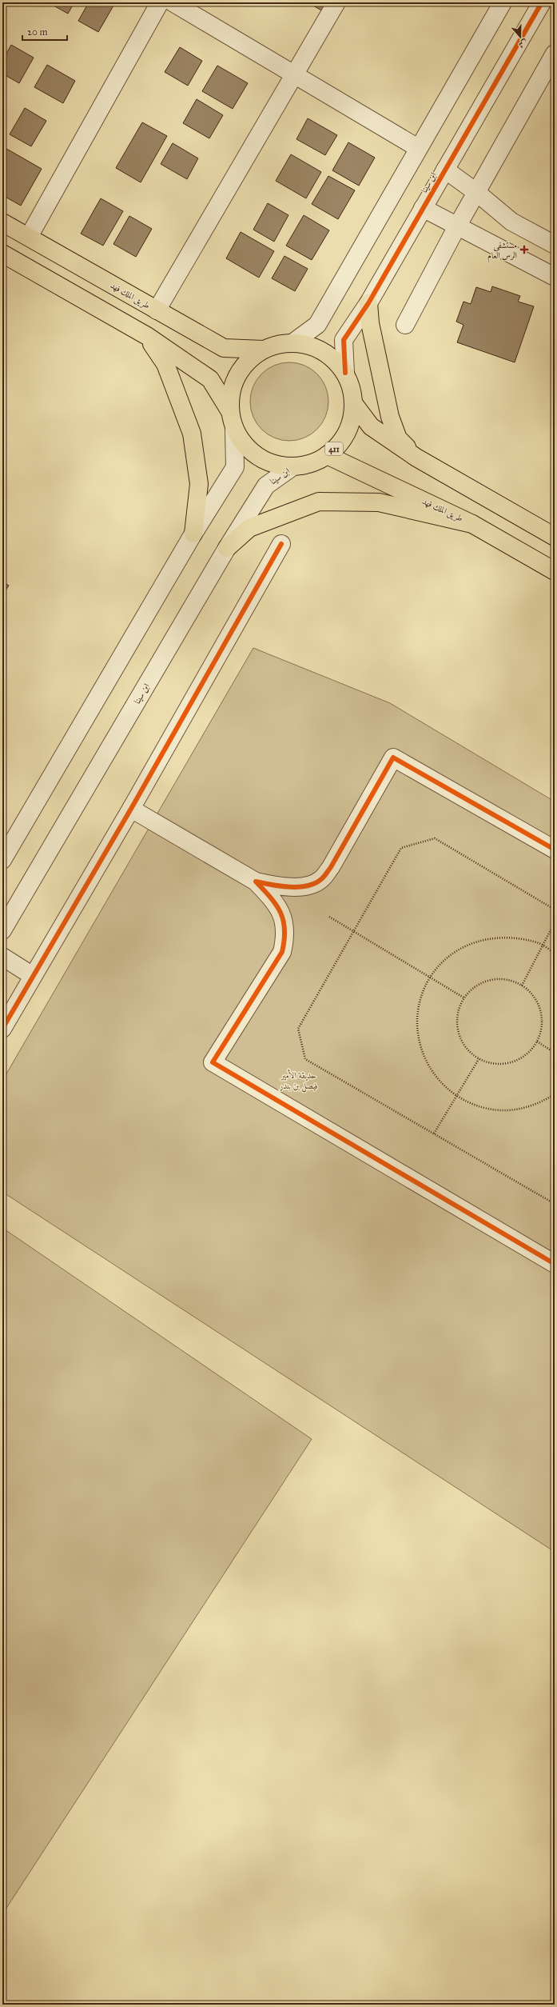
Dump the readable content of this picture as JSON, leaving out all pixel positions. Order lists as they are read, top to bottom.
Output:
{
  "streets": {
    "main road": ["طريق الملك فهد", "411"],
    "street": ["ابن سينا"]
  },
  "crossings": [
    ["ابن سينا", "411"],
    ["طريق الملك فهد", "411"]
  ],
  "parks": ["حديقة الأمير فيصل بن بندر"],
  "places": {
    "health": ["مستشفي الرس العام"]
  },
  "scale_bar": "20 m",
  "north": "bottom"
}
